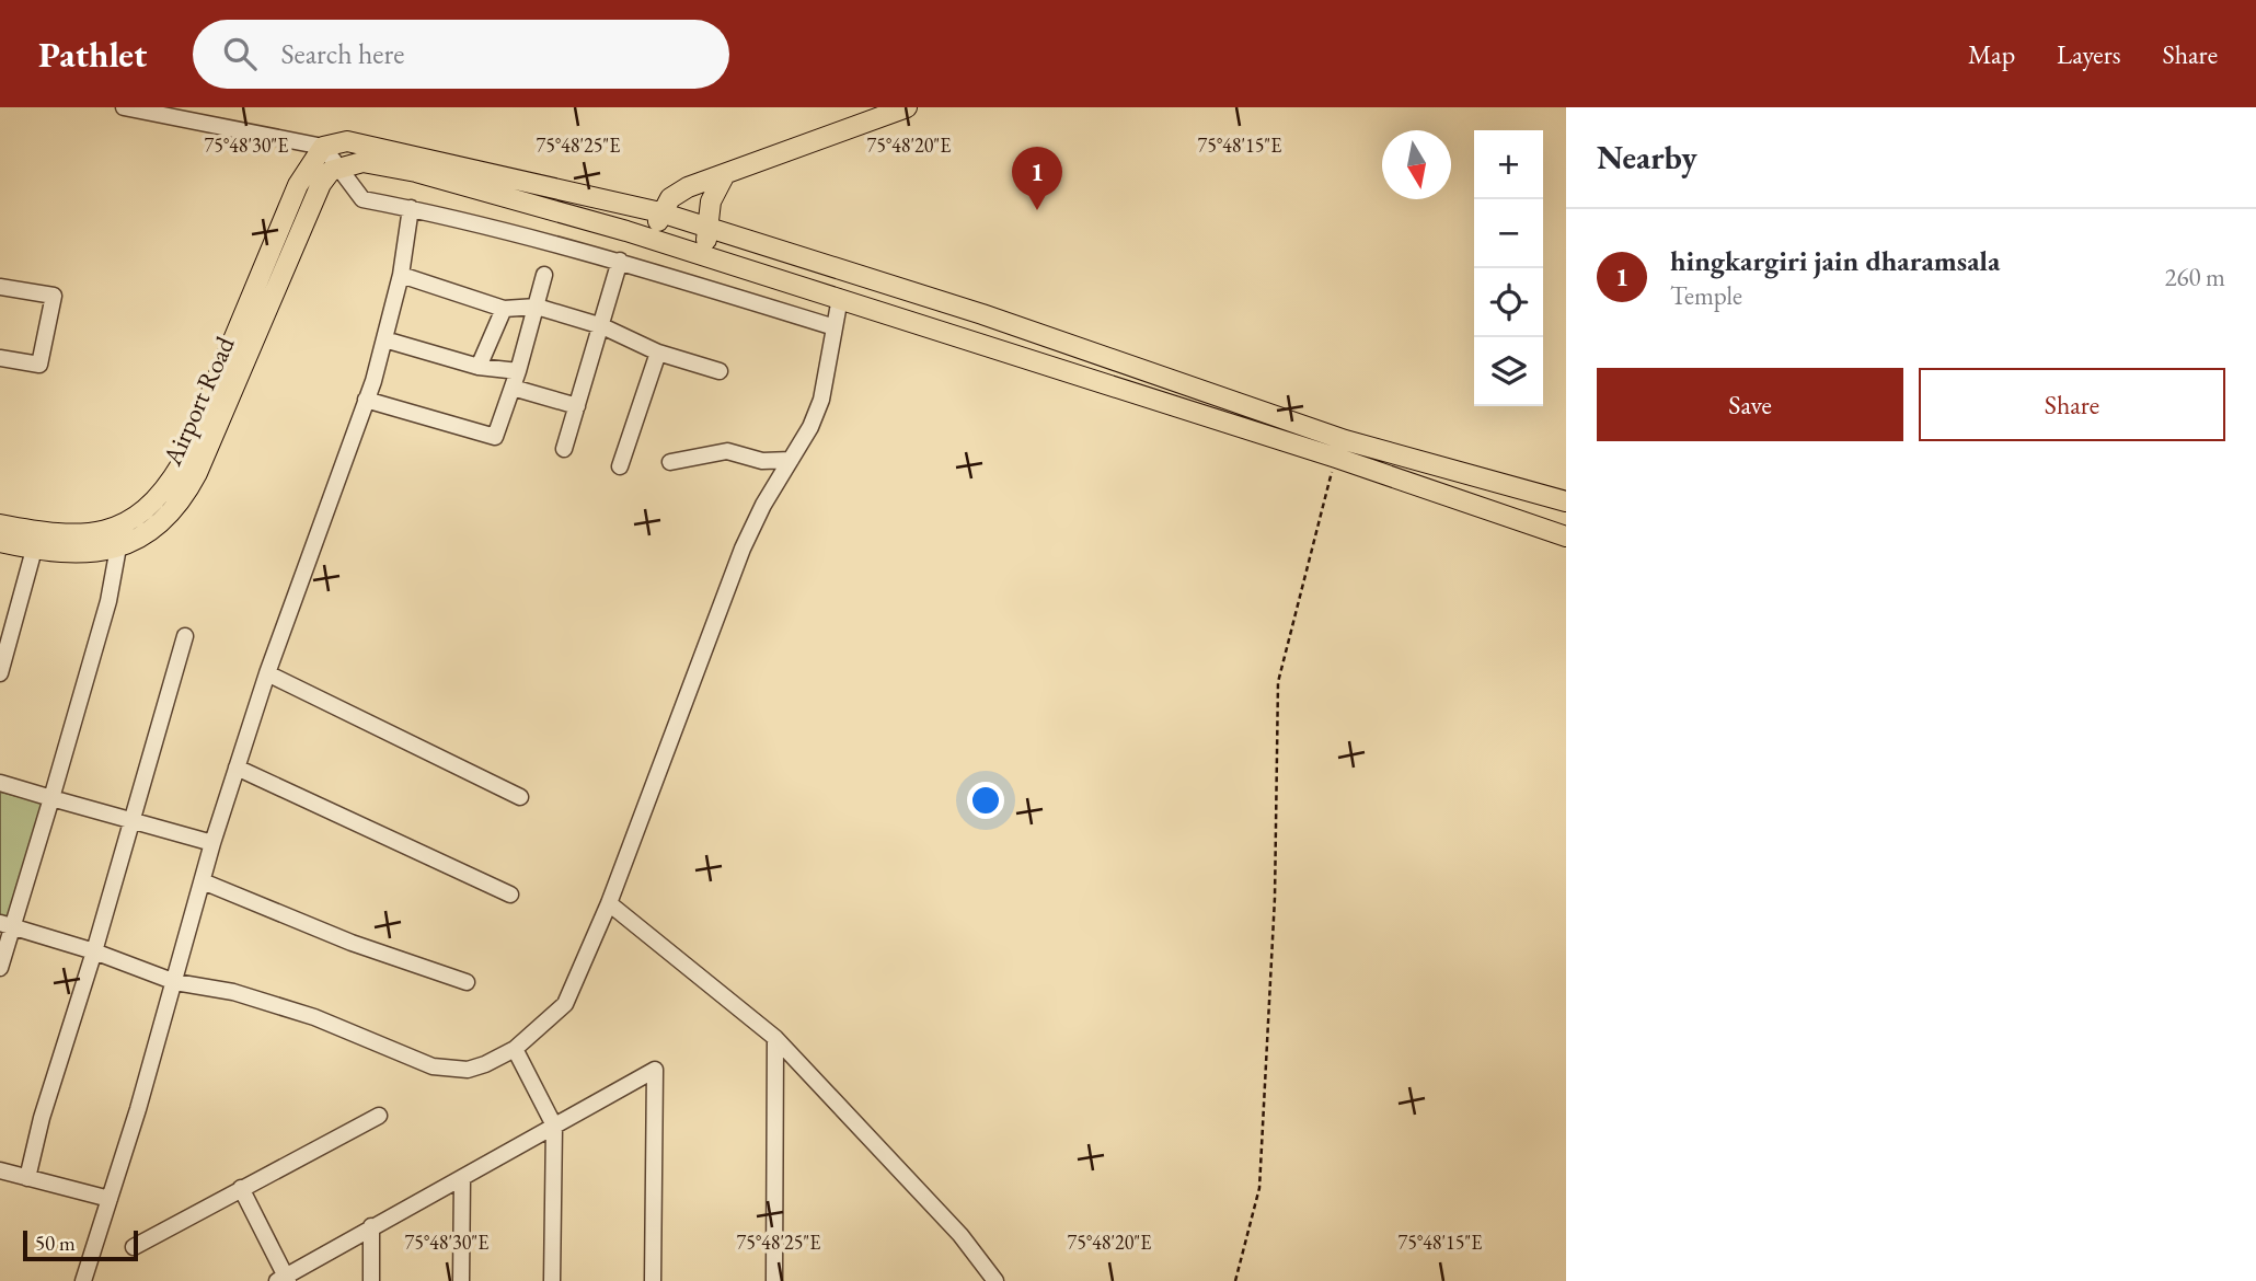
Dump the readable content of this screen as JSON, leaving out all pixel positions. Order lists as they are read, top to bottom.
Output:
{
  "streets": {
    "main road": ["Airport Road"]
  },
  "scale_bar": "50 m",
  "north": "bottom",
  "page": {
    "header": "Pathlet",
    "search": "Search here",
    "nav": ["Map", "Layers", "Share"],
    "heading": "Nearby",
    "map_buttons": ["+", "−"],
    "pins": "1",
    "list": [
      {
        "mark": "1",
        "name": "hingkargiri jain dharamsala",
        "note": "Temple",
        "value": "260 m"
      }
    ],
    "buttons": ["Save", "Share"],
    "scale": "50 m"
  },
  "coordinates": [
    "75°48'30\"E",
    "75°48'25\"E",
    "75°48'20\"E",
    "75°48'15\"E"
  ]
}
